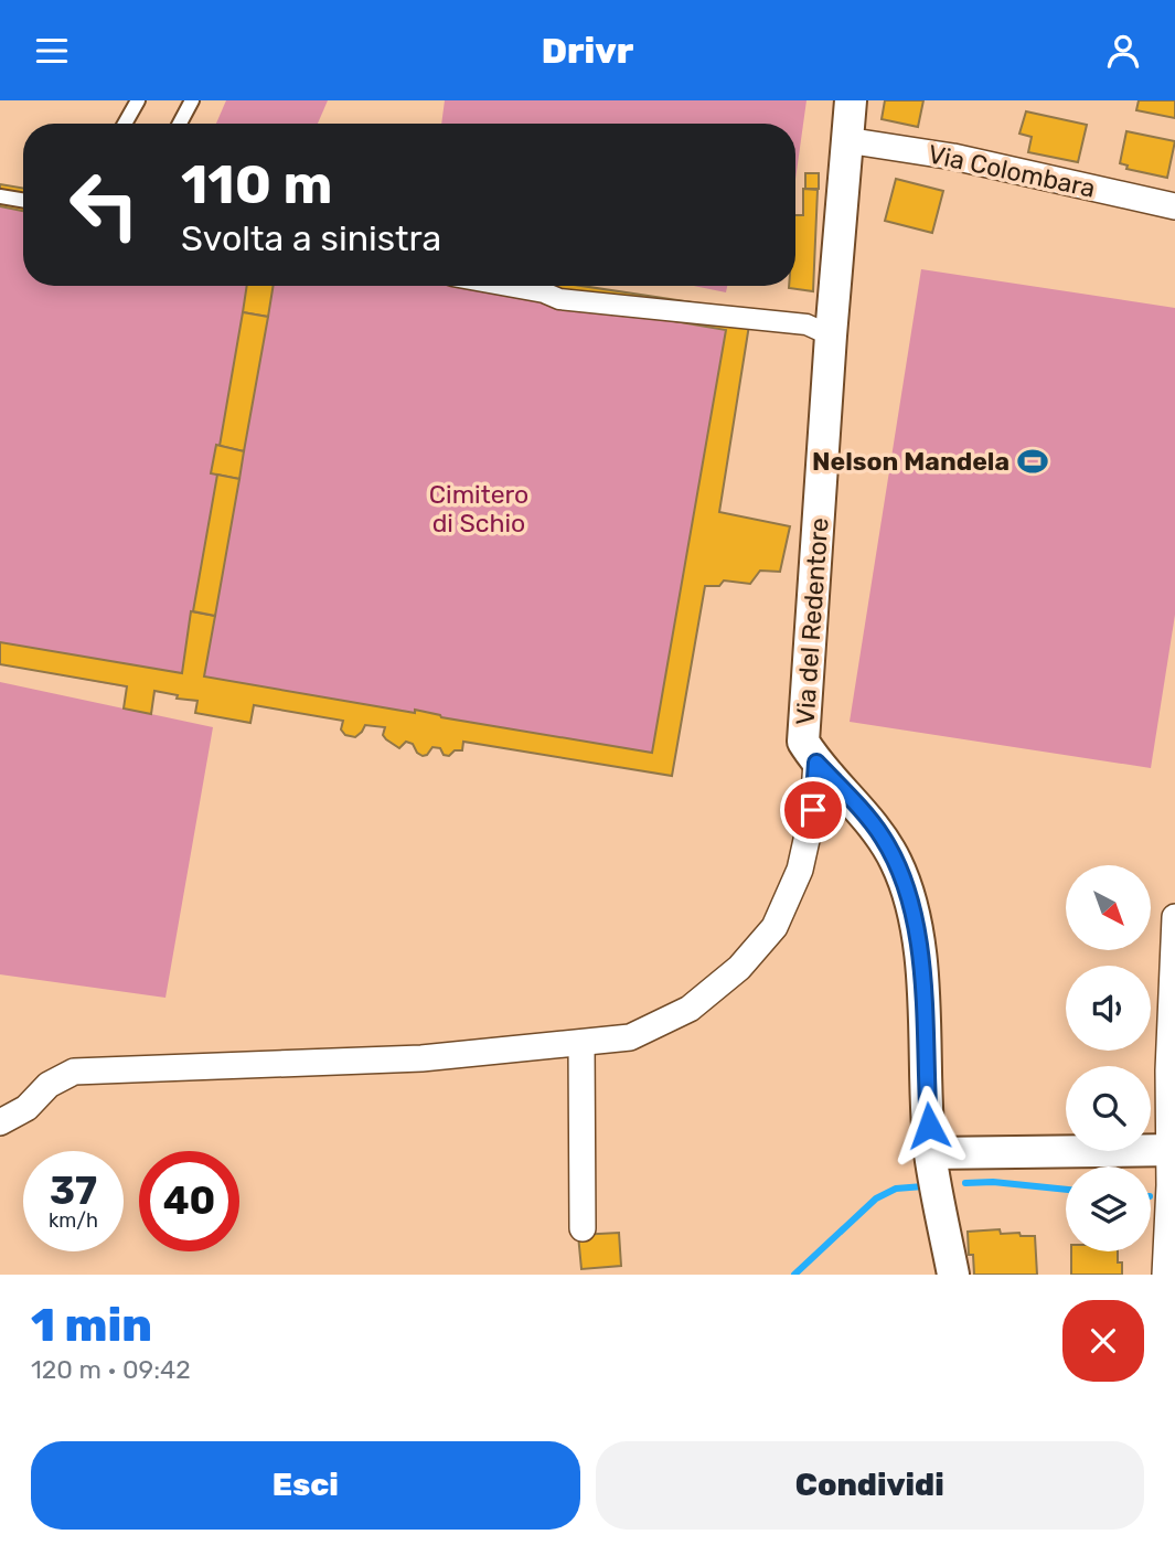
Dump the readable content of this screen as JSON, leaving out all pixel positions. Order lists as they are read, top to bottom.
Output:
{
  "streets": {
    "street": ["Via Colombara", "Via del Redentore"]
  },
  "crossings": [
    ["Via Colombara", "Via del Redentore"]
  ],
  "parks": ["Cimitero di Schio"],
  "places": {
    "sports": ["Nelson Mandela"]
  },
  "north": "bottom right",
  "page": {
    "header": "Drivr",
    "turn": ["110 m", "Svolta a sinistra"],
    "speed": "37 km/h",
    "limit": "40",
    "heading": ["1 min", "120 m · 09:42"],
    "buttons": ["Esci", "Condividi"]
  }
}
